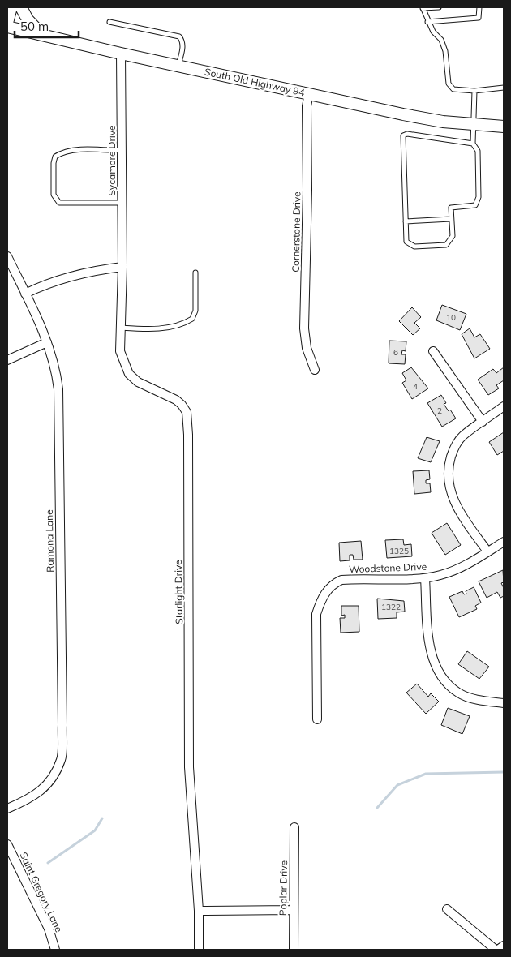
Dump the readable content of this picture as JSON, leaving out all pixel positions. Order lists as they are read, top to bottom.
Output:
{
  "streets": {
    "main road": ["South Old Highway 94"],
    "street": [
      "Sycamore Drive",
      "Cornerstone Drive",
      "Ramona Lane",
      "Woodstone Drive",
      "Starlight Drive",
      "Poplar Drive",
      "Saint Gregory Lane"
    ]
  },
  "crossings": [
    ["South Old Highway 94", "Sycamore Drive"],
    ["South Old Highway 94", "Cornerstone Drive"],
    ["Sycamore Drive", "Starlight Drive"]
  ],
  "house_numbers": [
    "10",
    "6",
    "4",
    "2",
    "1325",
    "1322"
  ],
  "scale_bar": "50 m"
}
